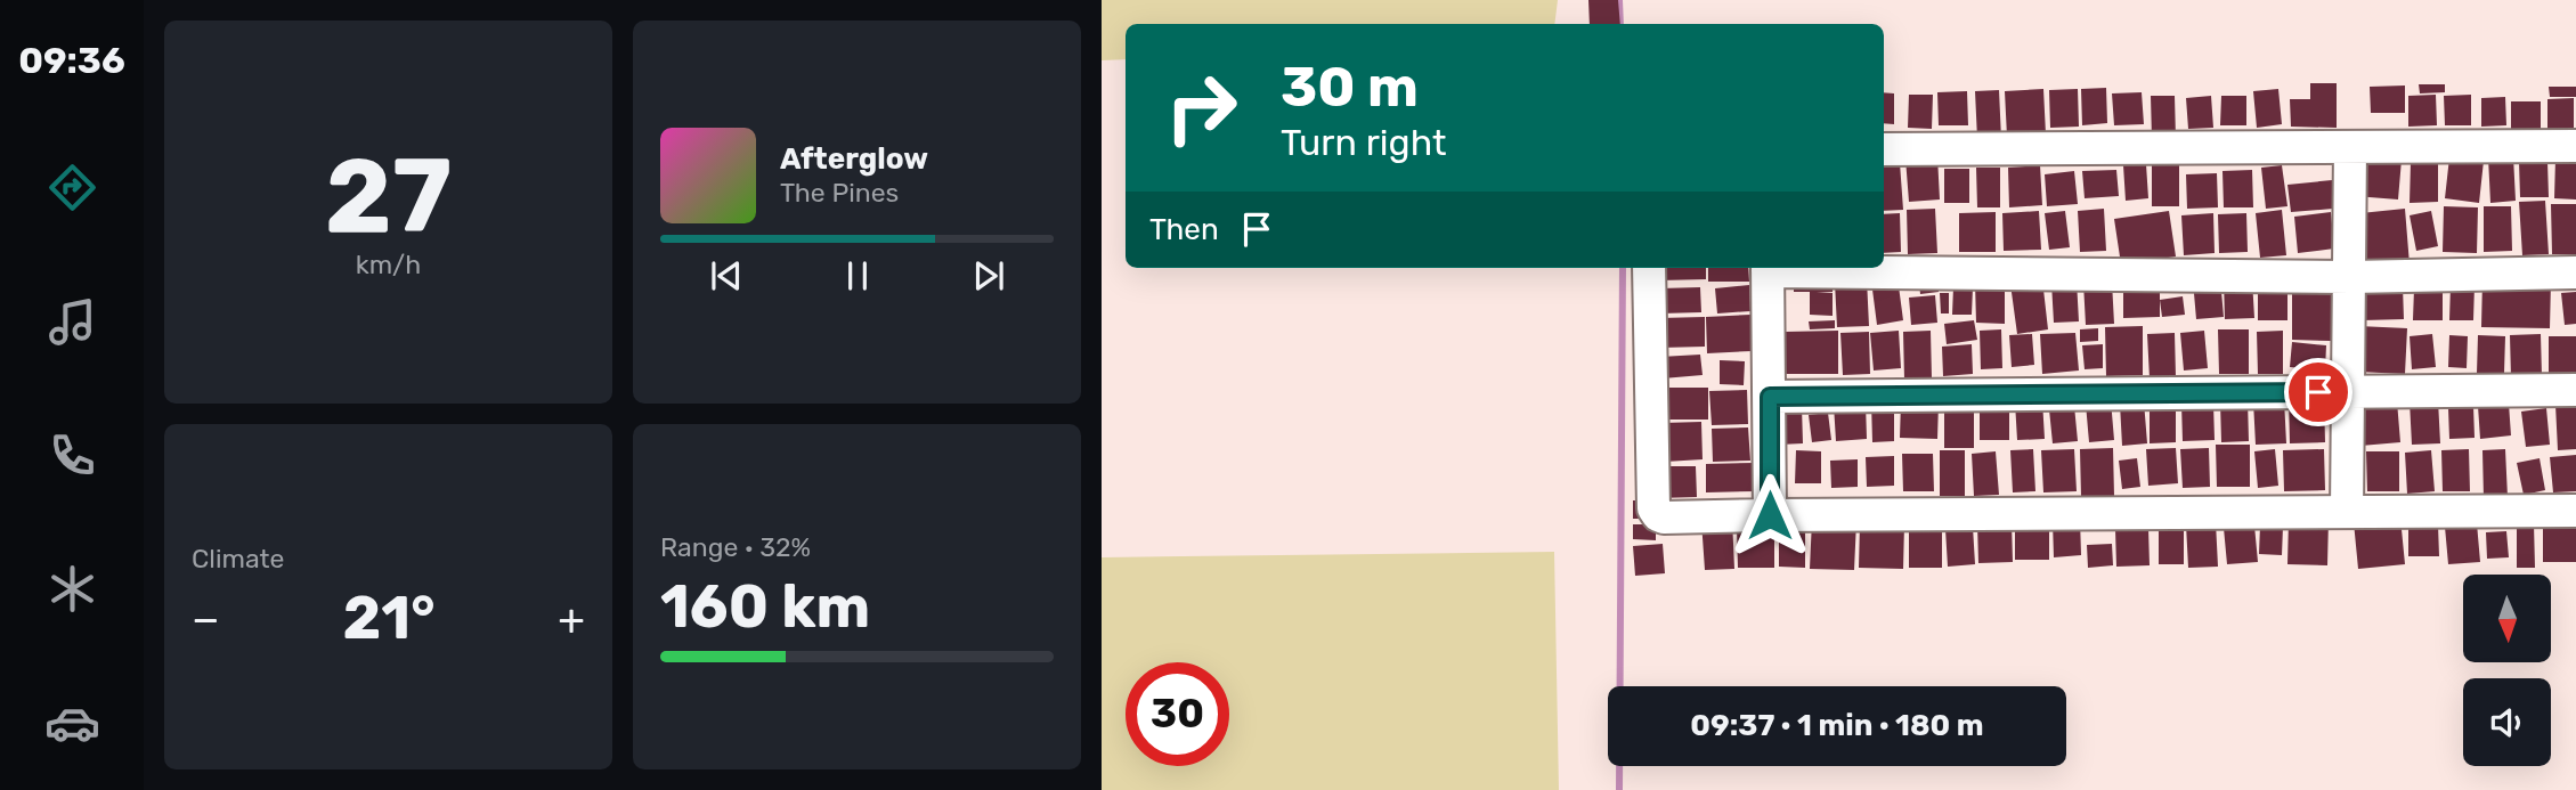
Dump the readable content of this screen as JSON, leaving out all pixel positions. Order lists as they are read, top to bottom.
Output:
{
  "north": "bottom",
  "page": {
    "tabs": "09:36",
    "tile": [
      ["27", "km/h"],
      "Climate",
      ["Range · 32%", "160 km"]
    ],
    "turn": ["30 m", "Turn right"],
    "song": ["Afterglow", "The Pines"],
    "then": "Then",
    "heat": ["−", "21°", "+"],
    "limit": "30",
    "trip": "09:37 · 1 min · 180 m"
  }
}
